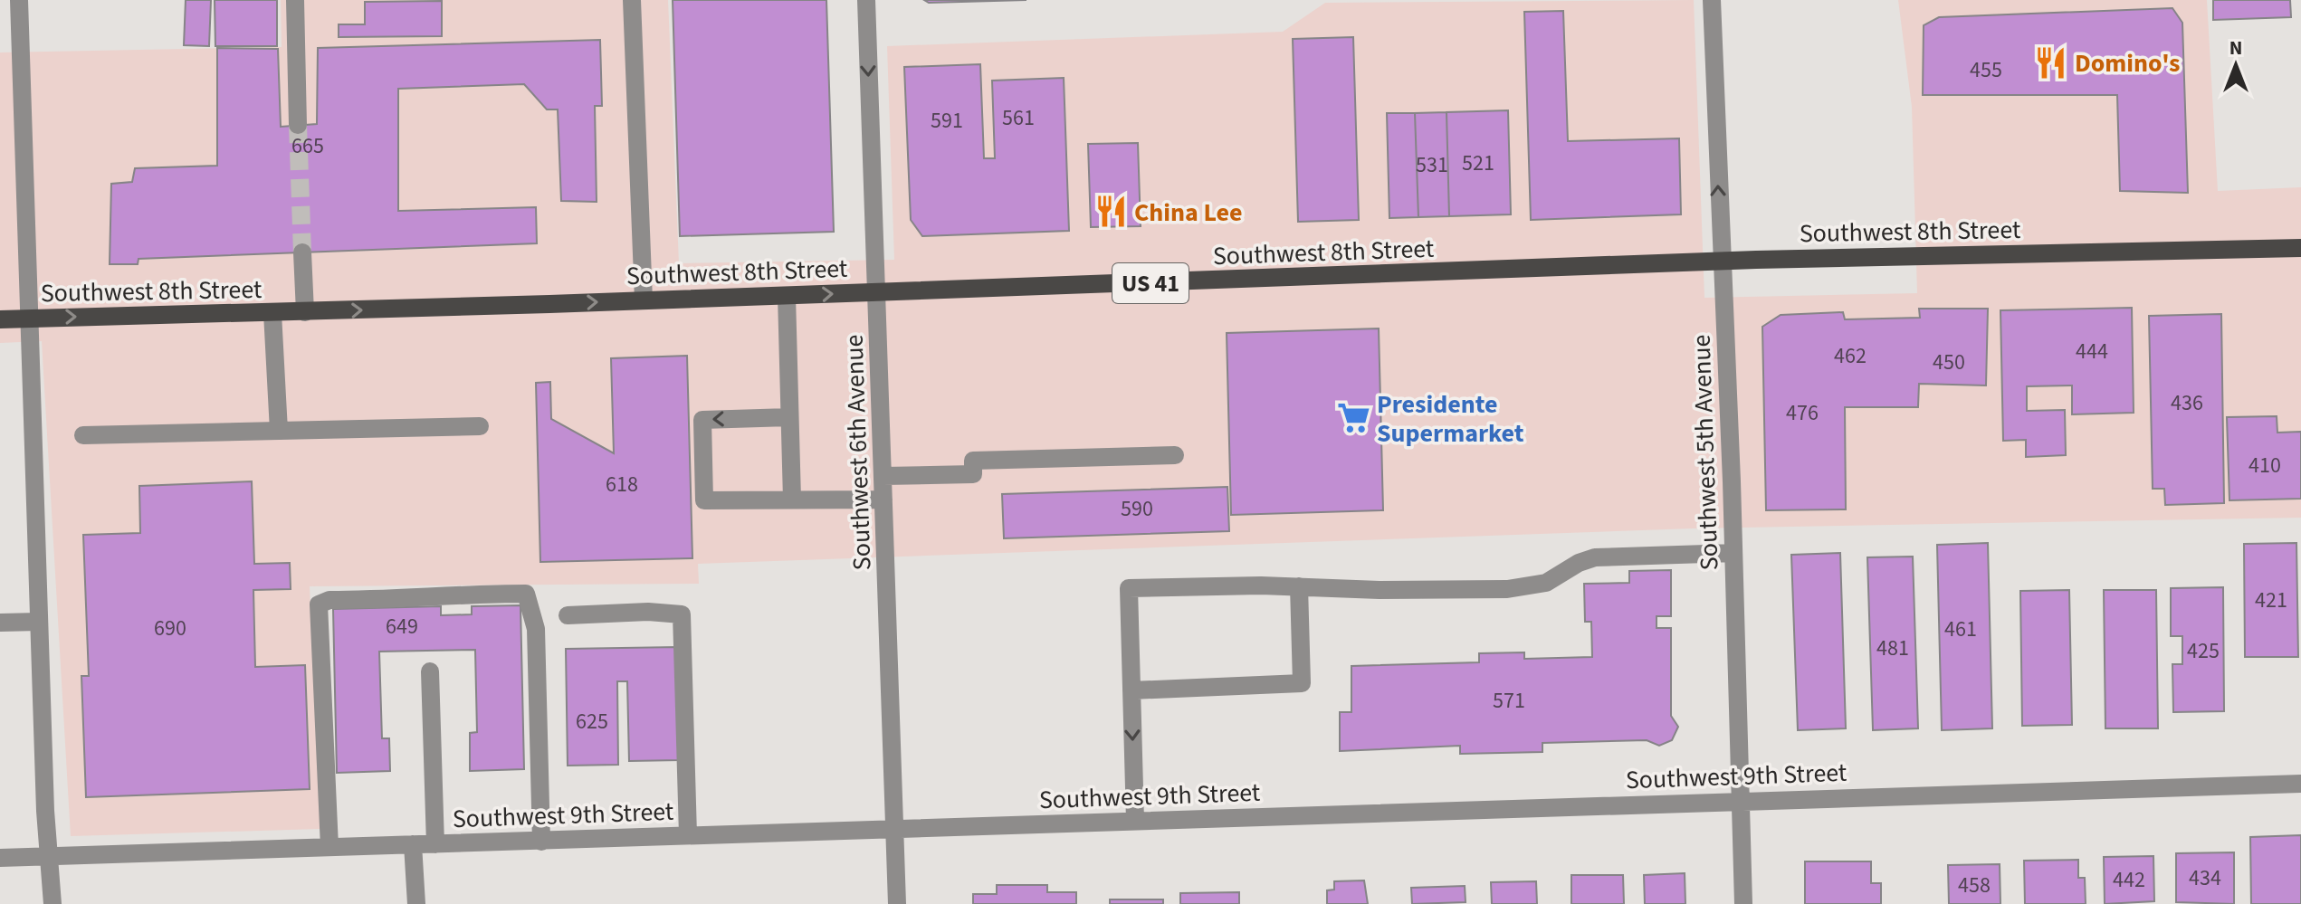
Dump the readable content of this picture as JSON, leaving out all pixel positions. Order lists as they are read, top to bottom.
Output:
{
  "streets": {
    "main road": ["Southwest 8th Street", "US 41"],
    "street": ["Southwest 6th Avenue", "Southwest 5th Avenue", "Southwest 9th Street"]
  },
  "crossings": [
    ["Southwest 8th Street", "Southwest 6th Avenue"],
    ["Southwest 8th Street", "Southwest 5th Avenue"],
    ["Southwest 6th Avenue", "Southwest 9th Street"],
    ["Southwest 5th Avenue", "Southwest 9th Street"]
  ],
  "places": {
    "restaurant": ["Domino's", "China Lee"],
    "supermarket": ["Presidente Supermarket"]
  },
  "house_numbers": [
    "455",
    "561",
    "591",
    "665",
    "521",
    "531",
    "444",
    "462",
    "450",
    "436",
    "476",
    "410",
    "618",
    "590",
    "421",
    "649",
    "690",
    "461",
    "481",
    "425",
    "571",
    "625",
    "434",
    "442",
    "458"
  ],
  "north": "top"
}
